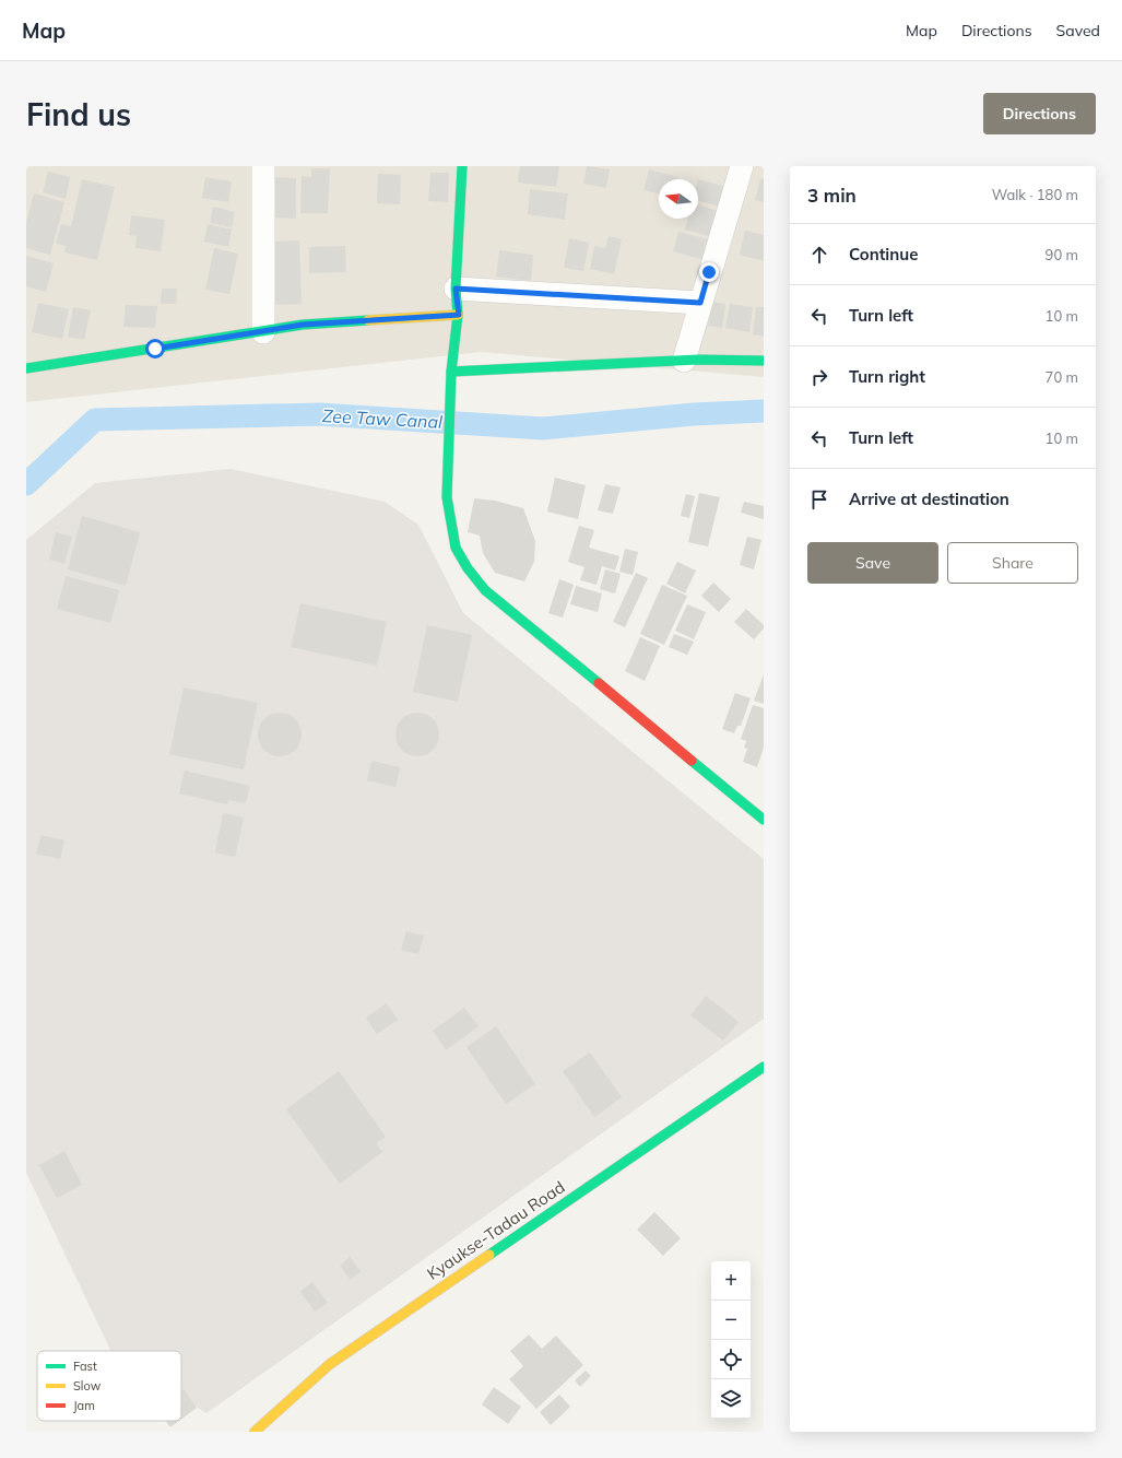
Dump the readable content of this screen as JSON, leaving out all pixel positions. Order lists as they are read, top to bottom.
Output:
{
  "streets": {
    "street": ["Kyaukse-Tadau Road"]
  },
  "water": ["Zee Taw Canal"],
  "legend": ["Fast", "Slow", "Jam"],
  "north": "left",
  "page": {
    "header": "Map",
    "nav": ["Map", "Directions", "Saved"],
    "buttons": [
      "Directions",
      ["Save", "Share"]
    ],
    "title": "Find us",
    "heading": ["3 min", "Walk · 180 m"],
    "list": [
      ["Continue", "90 m"],
      ["Turn left", "10 m"],
      ["Turn right", "70 m"],
      ["Turn left", "10 m"],
      "Arrive at destination"
    ],
    "map_buttons": ["+", "−"]
  }
}
